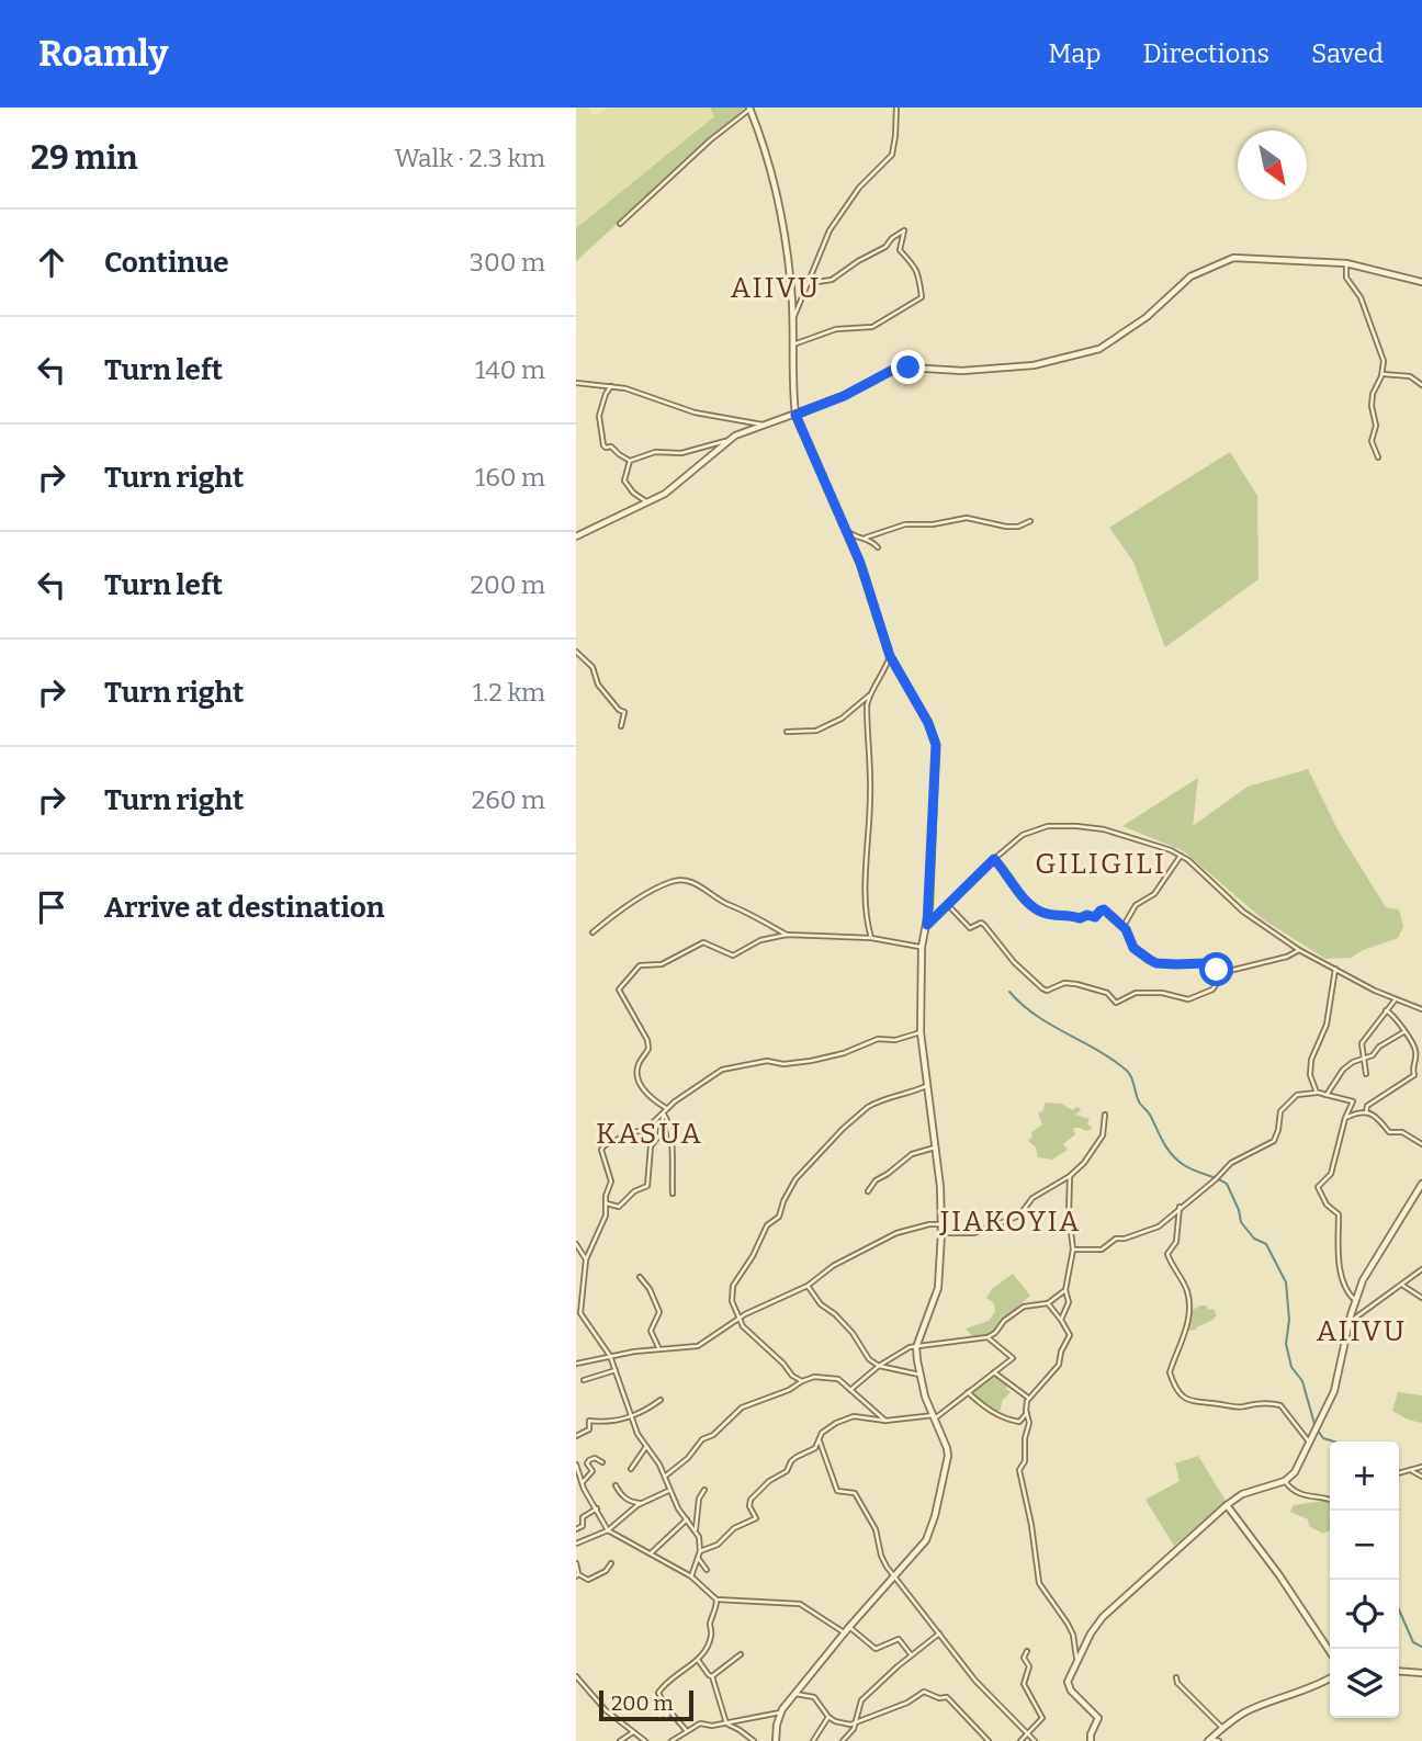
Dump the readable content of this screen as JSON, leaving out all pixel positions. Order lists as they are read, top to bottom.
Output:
{
  "districts": [
    "AIIVU",
    "GILIGILI",
    "KASUA",
    "JIAKOYIA",
    "AIIVU"
  ],
  "scale_bar": "200 m",
  "north": "bottom right",
  "page": {
    "header": "Roamly",
    "nav": ["Map", "Directions", "Saved"],
    "heading": ["29 min", "Walk · 2.3 km"],
    "list": [
      ["Continue", "300 m"],
      ["Turn left", "140 m"],
      ["Turn right", "160 m"],
      ["Turn left", "200 m"],
      ["Turn right", "1.2 km"],
      ["Turn right", "260 m"],
      "Arrive at destination"
    ],
    "map_buttons": ["+", "−"],
    "scale": "200 m"
  }
}
